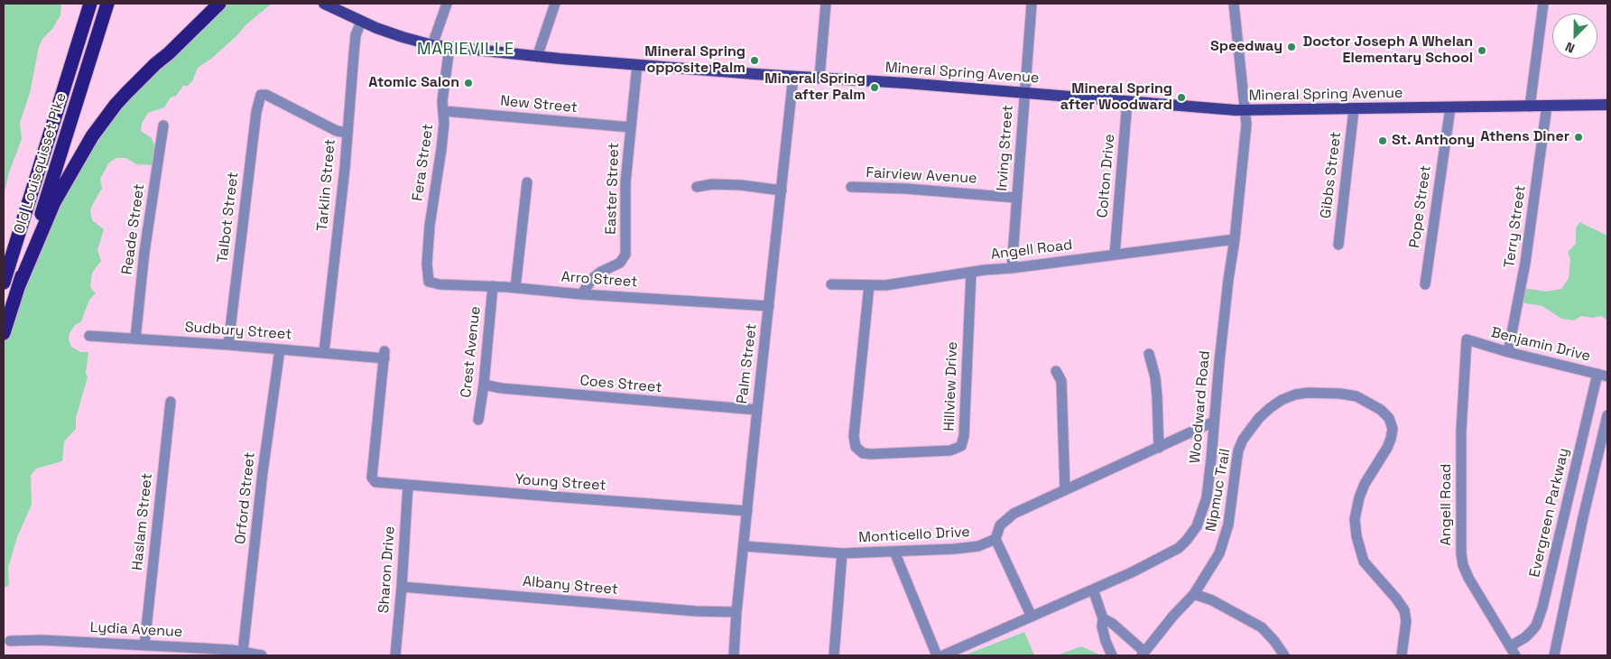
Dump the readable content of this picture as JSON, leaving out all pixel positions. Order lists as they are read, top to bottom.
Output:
{
  "streets": {
    "highway": ["Old Louisquisset Pike"],
    "main road": ["Mineral Spring Avenue"],
    "street": [
      "New Street",
      "Irving Street",
      "Fera Street",
      "Gibbs Street",
      "Fairview Avenue",
      "Colton Drive",
      "Tarklin Street",
      "Easter Street",
      "Pope Street",
      "Talbot Street",
      "Terry Street",
      "Reade Street",
      "Angell Road",
      "Arro Street",
      "Sudbury Street",
      "Benjamin Drive",
      "Crest Avenue",
      "Palm Street",
      "Coes Street",
      "Hillview Drive",
      "Woodward Road",
      "Young Street",
      "Nipmuc Trail",
      "Orford Street",
      "Evergreen Parkway",
      "Haslam Street",
      "Monticello Drive",
      "Sharon Drive",
      "Albany Street",
      "Lydia Avenue"
    ]
  },
  "crossings": [
    ["Mineral Spring Avenue", "Irving Street"],
    ["Mineral Spring Avenue", "Fera Street"],
    ["Mineral Spring Avenue", "Gibbs Street"],
    ["Mineral Spring Avenue", "Colton Drive"],
    ["Mineral Spring Avenue", "Tarklin Street"],
    ["Mineral Spring Avenue", "Easter Street"],
    ["Mineral Spring Avenue", "Pope Street"],
    ["Mineral Spring Avenue", "Terry Street"],
    ["Mineral Spring Avenue", "Palm Street"],
    ["Mineral Spring Avenue", "Woodward Road"],
    ["New Street", "Fera Street"],
    ["New Street", "Easter Street"],
    ["Irving Street", "Fairview Avenue"],
    ["Irving Street", "Angell Road"],
    ["Fera Street", "Arro Street"],
    ["Colton Drive", "Angell Road"],
    ["Tarklin Street", "Talbot Street"],
    ["Tarklin Street", "Sudbury Street"],
    ["Easter Street", "Arro Street"],
    ["Talbot Street", "Sudbury Street"],
    ["Terry Street", "Benjamin Drive"],
    ["Reade Street", "Sudbury Street"],
    ["Angell Road", "Benjamin Drive"],
    ["Angell Road", "Hillview Drive"],
    ["Angell Road", "Woodward Road"],
    ["Angell Road", "Evergreen Parkway"],
    ["Arro Street", "Crest Avenue"],
    ["Arro Street", "Palm Street"],
    ["Sudbury Street", "Young Street"],
    ["Sudbury Street", "Orford Street"],
    ["Benjamin Drive", "Evergreen Parkway"],
    ["Crest Avenue", "Coes Street"],
    ["Palm Street", "Coes Street"],
    ["Palm Street", "Young Street"],
    ["Palm Street", "Monticello Drive"],
    ["Palm Street", "Albany Street"],
    ["Young Street", "Sharon Drive"],
    ["Orford Street", "Lydia Avenue"],
    ["Haslam Street", "Lydia Avenue"],
    ["Sharon Drive", "Albany Street"]
  ],
  "districts": ["MARIEVILLE"],
  "places": [
    "Speedway",
    "Doctor Joseph A Whelan Elementary School",
    "Mineral Spring opposite Palm",
    "Atomic Salon",
    "Mineral Spring after Palm",
    "Mineral Spring after Woodward",
    "Athens Diner",
    "St. Anthony"
  ],
  "north": "bottom left"
}
